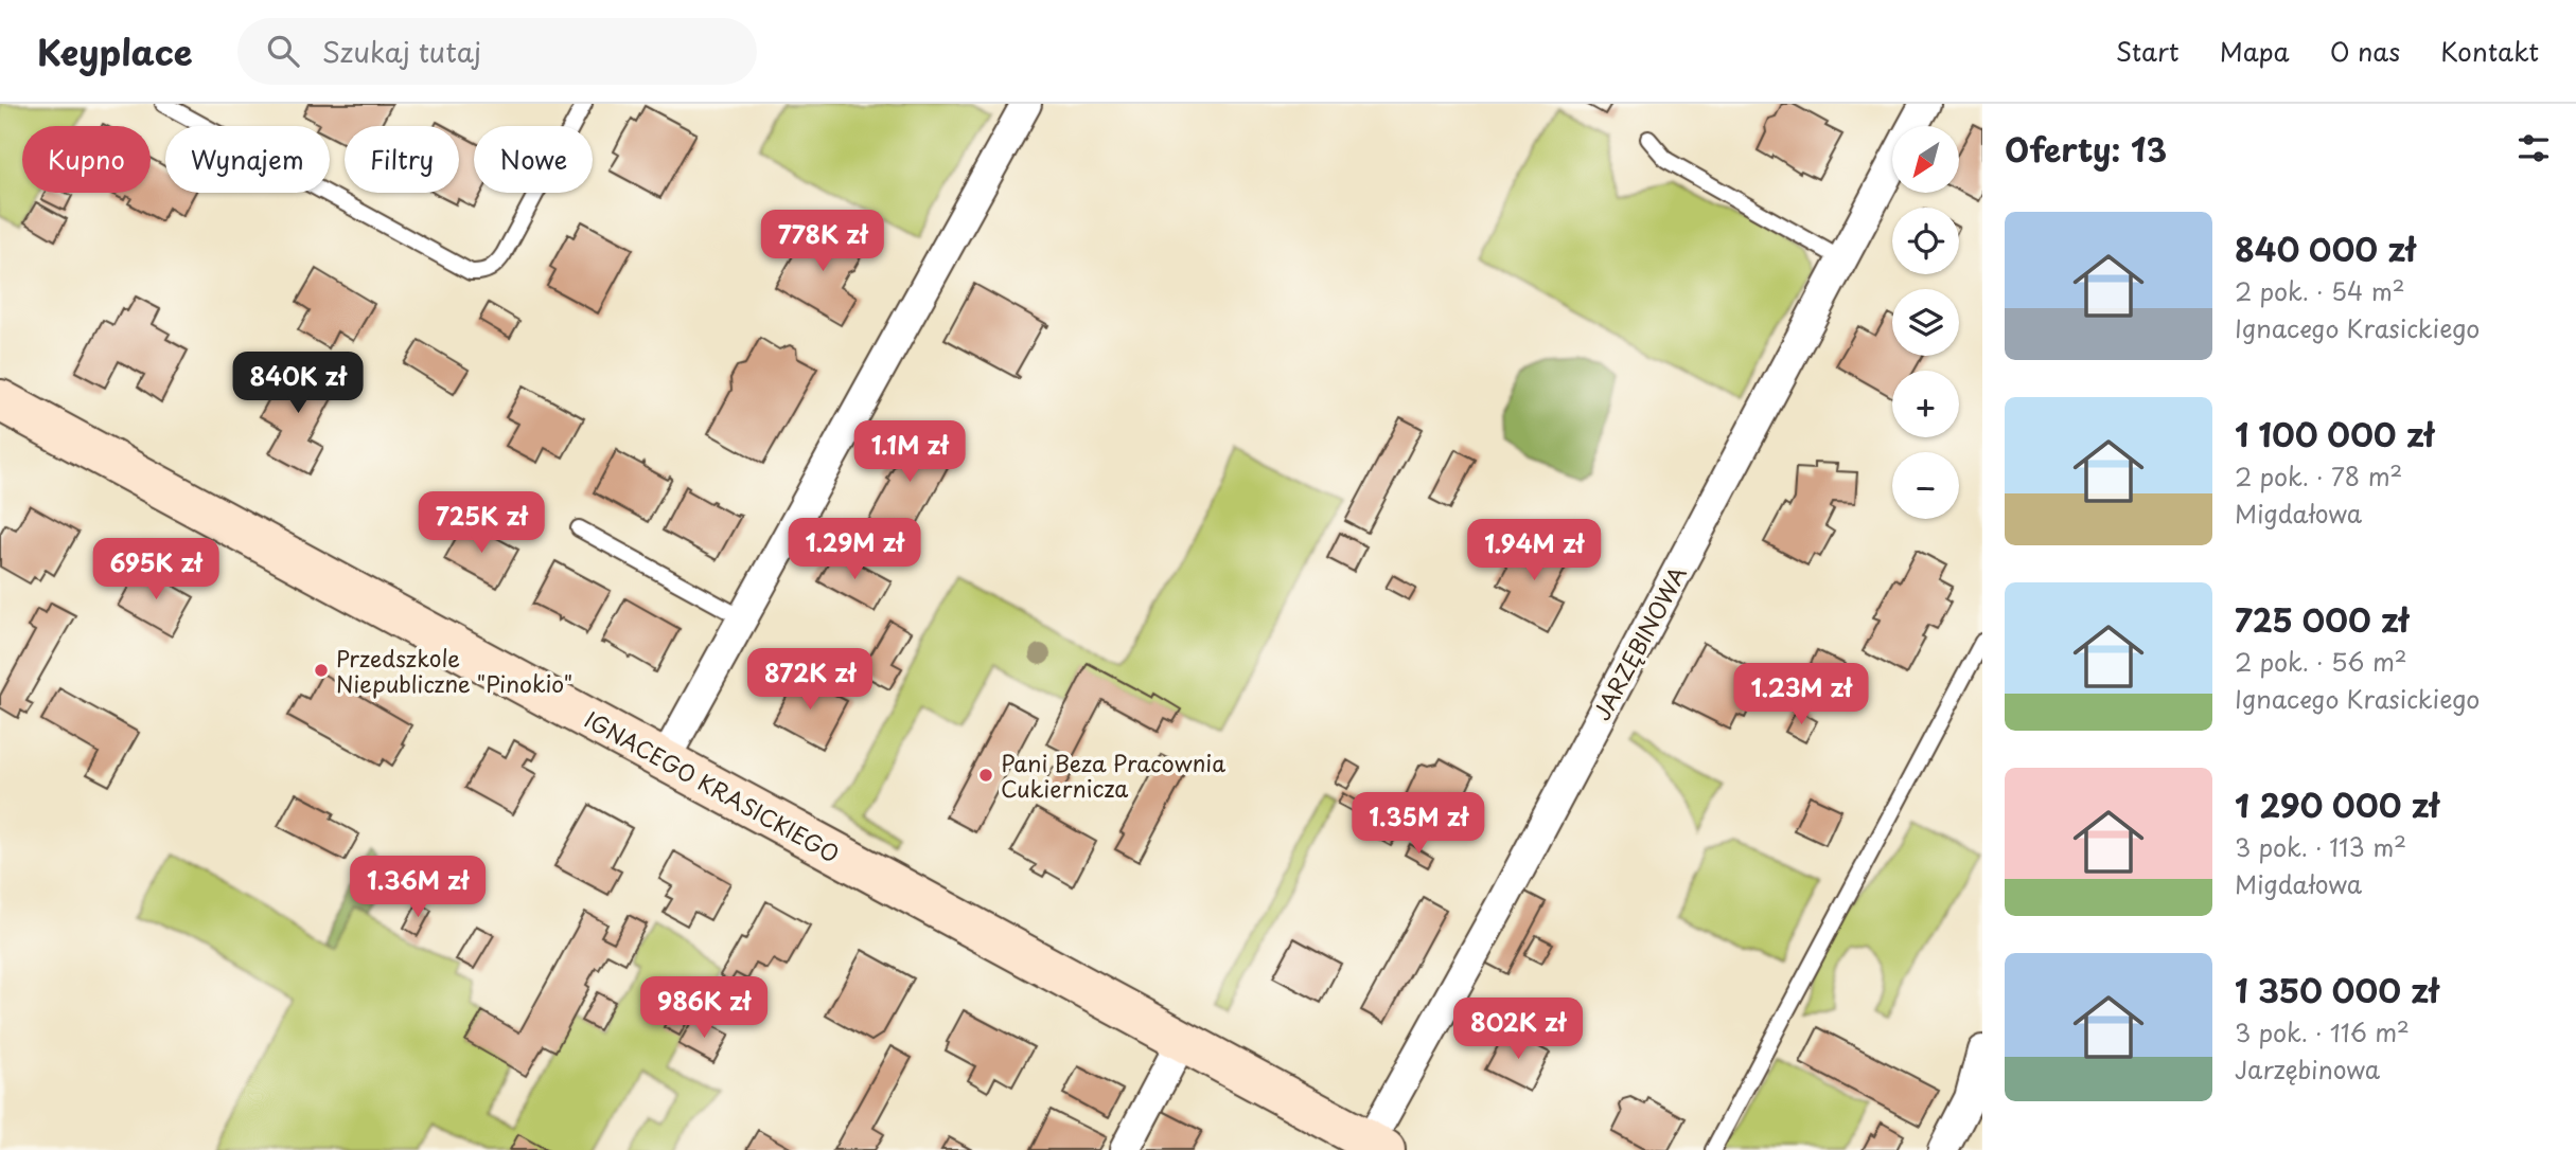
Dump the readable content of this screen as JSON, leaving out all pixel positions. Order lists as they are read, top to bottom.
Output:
{
  "streets": {
    "street": ["JARZĘBINOWA", "IGNACEGO KRASICKIEGO"]
  },
  "crossings": [
    ["JARZĘBINOWA", "IGNACEGO KRASICKIEGO"]
  ],
  "places": ["Przedszkole Niepubliczne \"Pinokio\"", "Pani Beza Pracownia Cukiernicza"],
  "north": "bottom left",
  "page": {
    "header": "Keyplace",
    "search": "Szukaj tutaj",
    "nav": [
      "Start",
      "Mapa",
      "O nas",
      "Kontakt"
    ],
    "heading": "Oferty: 13",
    "map_buttons": ["+", "−"],
    "chip": [
      "Kupno",
      "Wynajem",
      "Filtry",
      "Nowe"
    ],
    "list": [
      {
        "name": "840 000 zł",
        "note": "2 pok. · 54 m² · Ignacego Krasickiego"
      },
      {
        "name": "1 100 000 zł",
        "note": "2 pok. · 78 m² · Migdałowa"
      },
      {
        "name": "725 000 zł",
        "note": "2 pok. · 56 m² · Ignacego Krasickiego"
      },
      {
        "name": "1 290 000 zł",
        "note": "3 pok. · 113 m² · Migdałowa"
      },
      {
        "name": "1 350 000 zł",
        "note": "3 pok. · 116 m² · Jarzębinowa"
      }
    ],
    "price": [
      "778K zł",
      "840K zł",
      "1.1M zł",
      "725K zł",
      "1.29M zł",
      "1.94M zł",
      "695K zł",
      "872K zł",
      "1.23M zł",
      "1.35M zł",
      "1.36M zł",
      "986K zł",
      "802K zł"
    ]
  }
}
